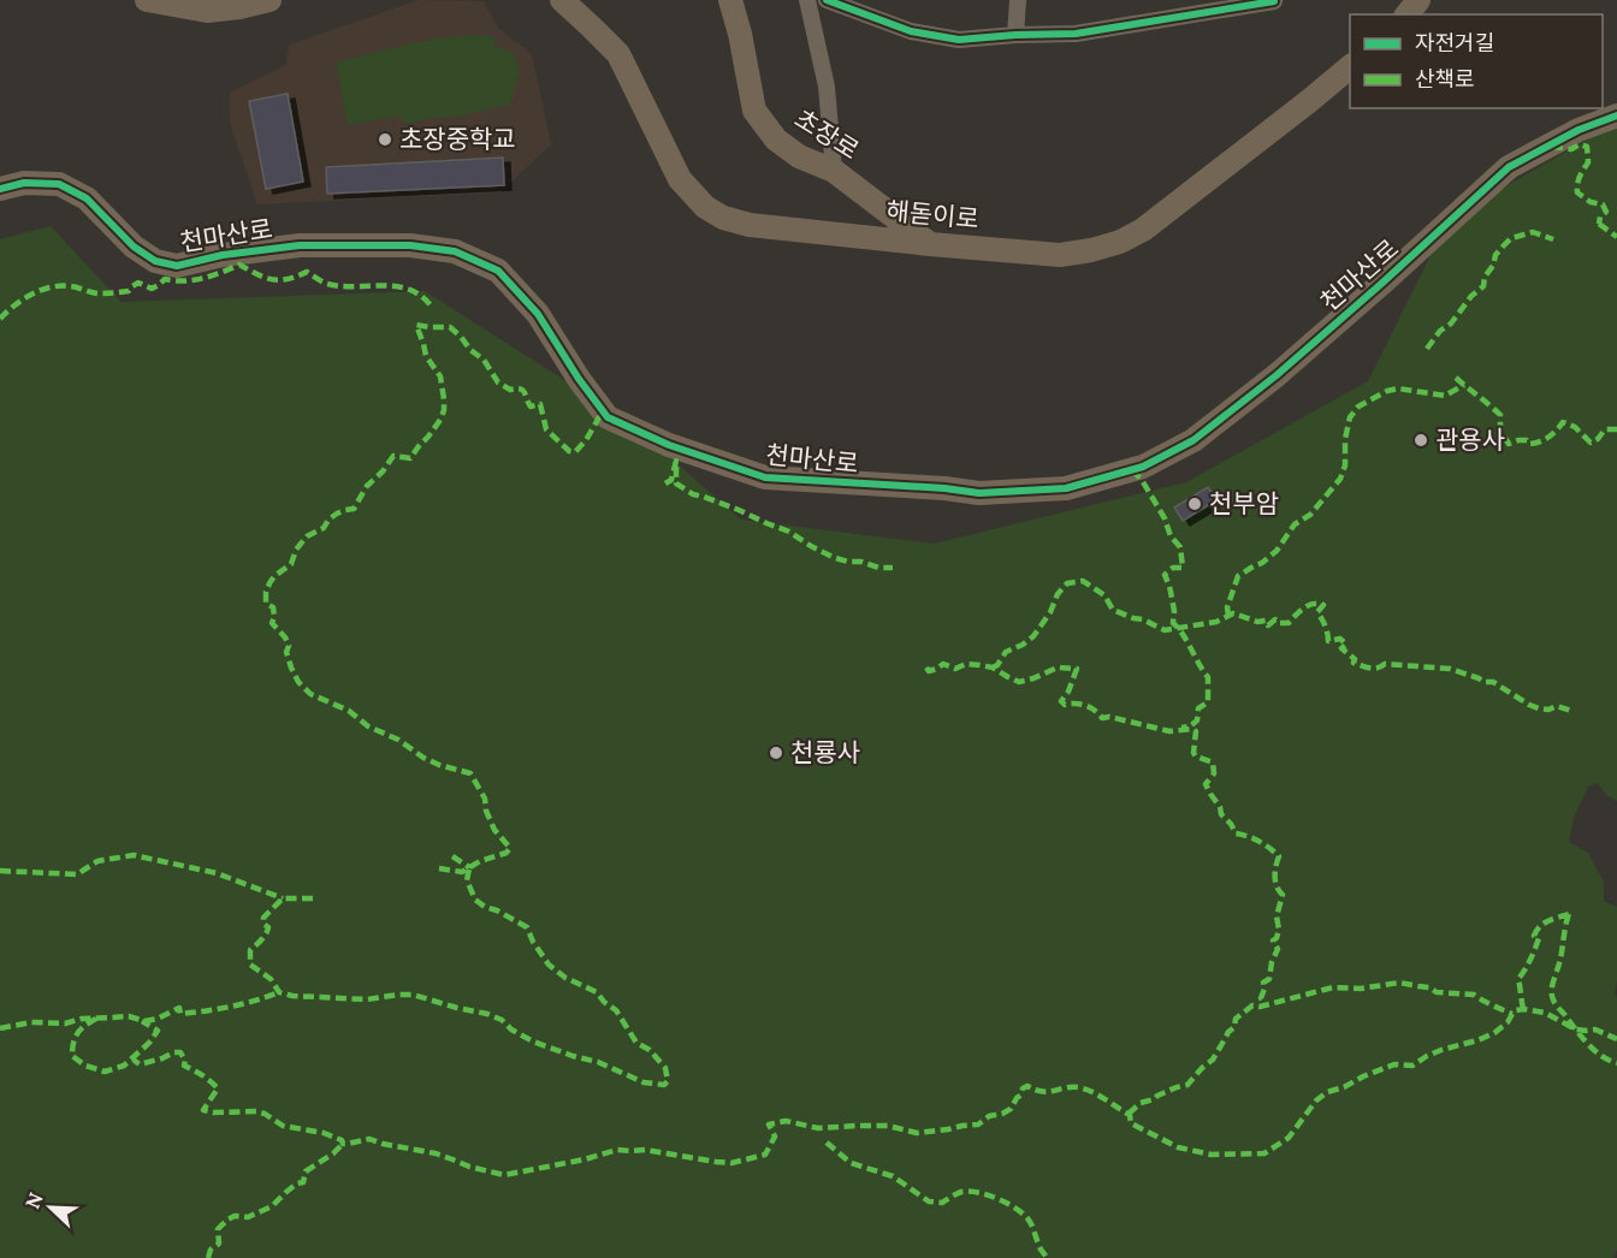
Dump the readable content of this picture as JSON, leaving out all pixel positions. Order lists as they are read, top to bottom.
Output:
{
  "streets": {
    "street": ["초장로", "해돋이로", "천마산로"]
  },
  "crossings": [
    ["초장로", "해돋이로"]
  ],
  "places": [
    "초장중학교",
    "관용사",
    "천부암",
    "천룡사"
  ],
  "legend": ["자전거길", "산책로"],
  "north": "top left"
}
